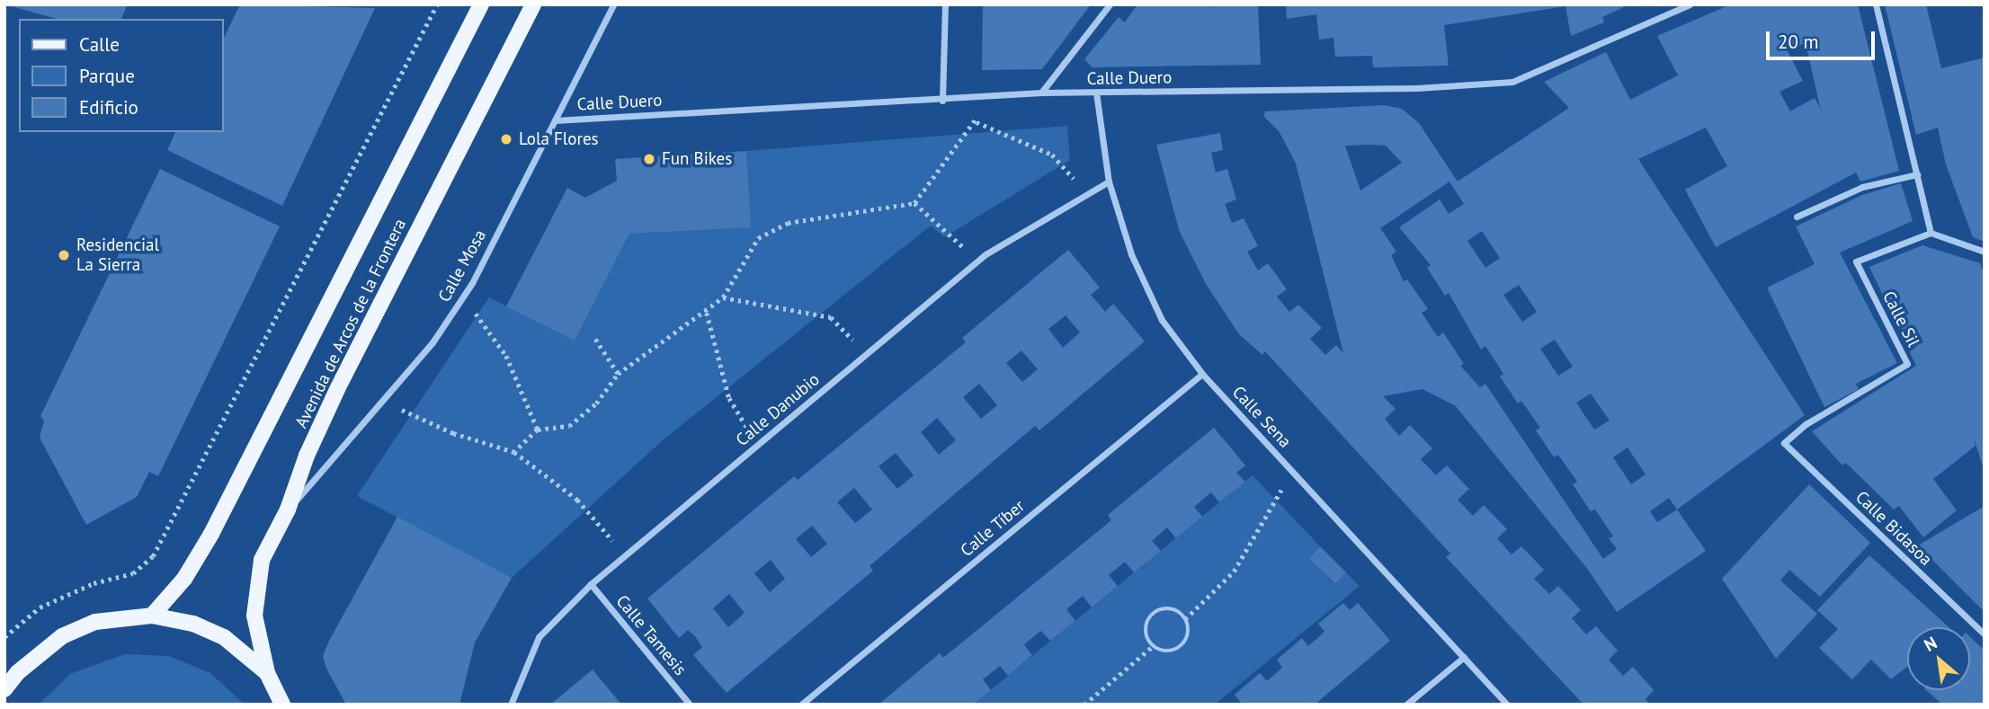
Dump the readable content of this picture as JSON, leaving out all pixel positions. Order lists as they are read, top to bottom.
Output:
{
  "streets": {
    "main road": ["Avenida de Arcos de la Frontera"],
    "street": [
      "Calle Duero",
      "Calle Mosa",
      "Calle Sil",
      "Calle Danubio",
      "Calle Sena",
      "Calle Tíber",
      "Calle Bidasoa",
      "Calle Tamesis"
    ]
  },
  "crossings": [
    ["Calle Duero", "Calle Mosa"],
    ["Calle Duero", "Calle Sena"],
    ["Calle Mosa", "Avenida de Arcos de la Frontera"],
    ["Calle Sil", "Calle Bidasoa"],
    ["Calle Danubio", "Calle Sena"],
    ["Calle Danubio", "Calle Tamesis"],
    ["Calle Sena", "Calle Tíber"]
  ],
  "places": ["Lola Flores", "Fun Bikes", "Residencial La Sierra"],
  "legend": ["Calle", "Parque", "Edificio"],
  "scale_bar": "20 m",
  "north": "top left"
}
